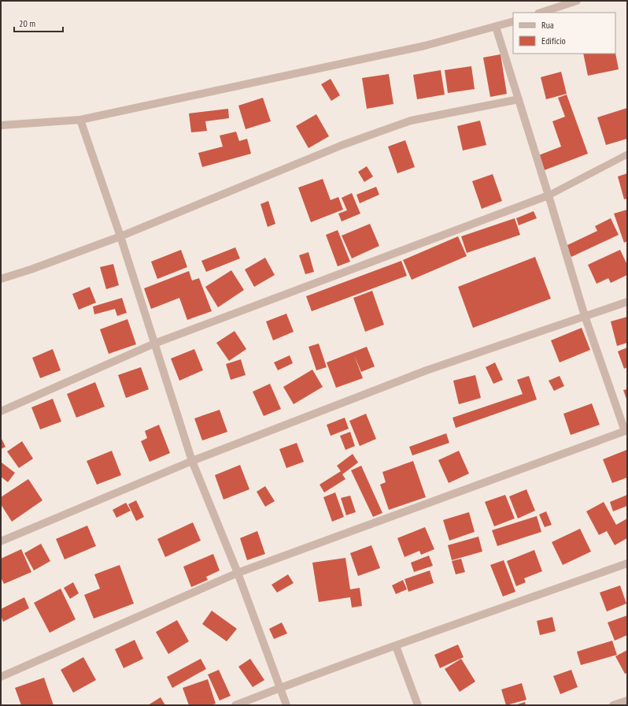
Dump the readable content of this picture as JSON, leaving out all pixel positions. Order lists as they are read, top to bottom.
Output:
{
  "legend": ["Rua", "Edifício"],
  "scale_bar": "20 m"
}
